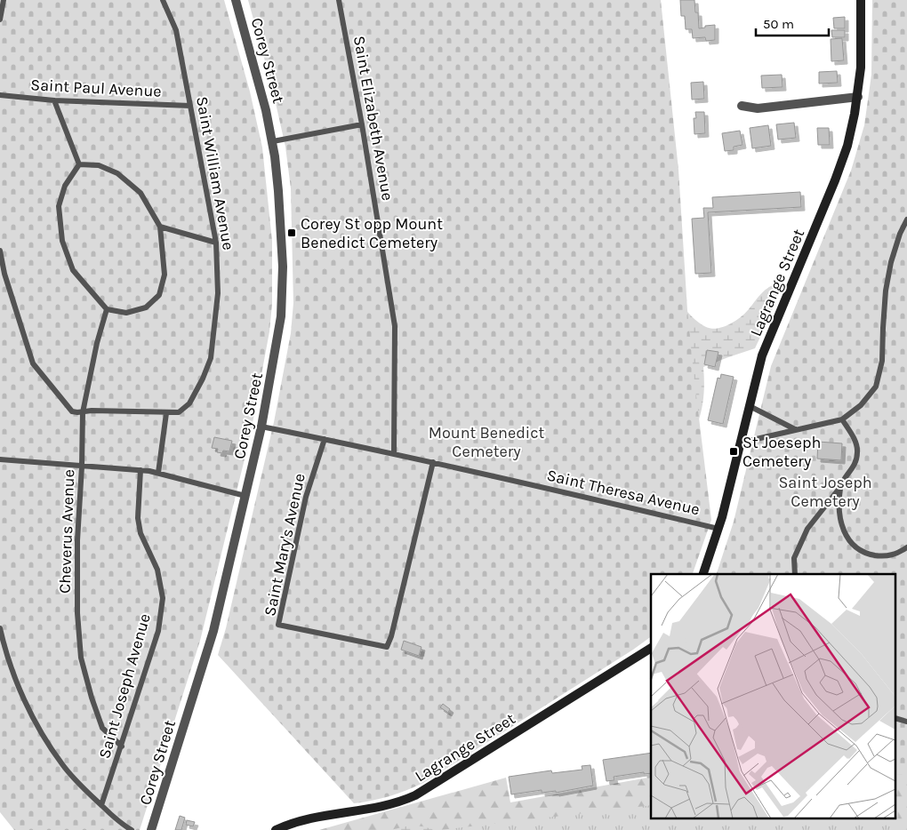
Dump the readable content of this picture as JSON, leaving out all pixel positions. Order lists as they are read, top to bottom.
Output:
{
  "streets": {
    "main road": ["Lagrange Street"],
    "street": ["Corey Street"],
    "lane": [
      "Saint Paul Avenue",
      "Saint Elizabeth Avenue",
      "Saint William Avenue",
      "Saint Theresa Avenue",
      "Cheverus Avenue",
      "Saint Mary's Avenue",
      "Saint Joseph Avenue"
    ]
  },
  "crossings": [
    ["Corey Street", "Saint Theresa Avenue"],
    ["Saint Paul Avenue", "Saint William Avenue"],
    ["Saint Elizabeth Avenue", "Saint Theresa Avenue"],
    ["Saint William Avenue", "Cheverus Avenue"],
    ["Lagrange Street", "Saint Theresa Avenue"],
    ["Saint Theresa Avenue", "Saint Mary's Avenue"],
    ["Cheverus Avenue", "Saint Joseph Avenue"]
  ],
  "parks": ["Mount Benedict Cemetery", "Saint Joseph Cemetery"],
  "places": {
    "transit": ["Corey St opp Mount Benedict Cemetery", "St Joeseph Cemetery"]
  },
  "scale_bar": "50 m"
}
